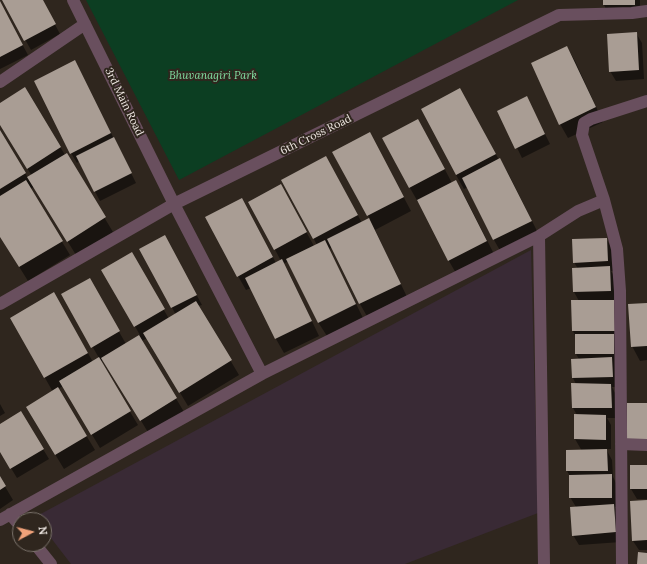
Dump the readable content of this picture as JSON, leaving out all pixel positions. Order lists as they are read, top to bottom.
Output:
{
  "streets": {
    "street": ["3rd Main Road", "6th Cross Road"]
  },
  "crossings": [
    ["3rd Main Road", "6th Cross Road"]
  ],
  "parks": ["Bhuvanagiri Park"],
  "north": "right"
}
